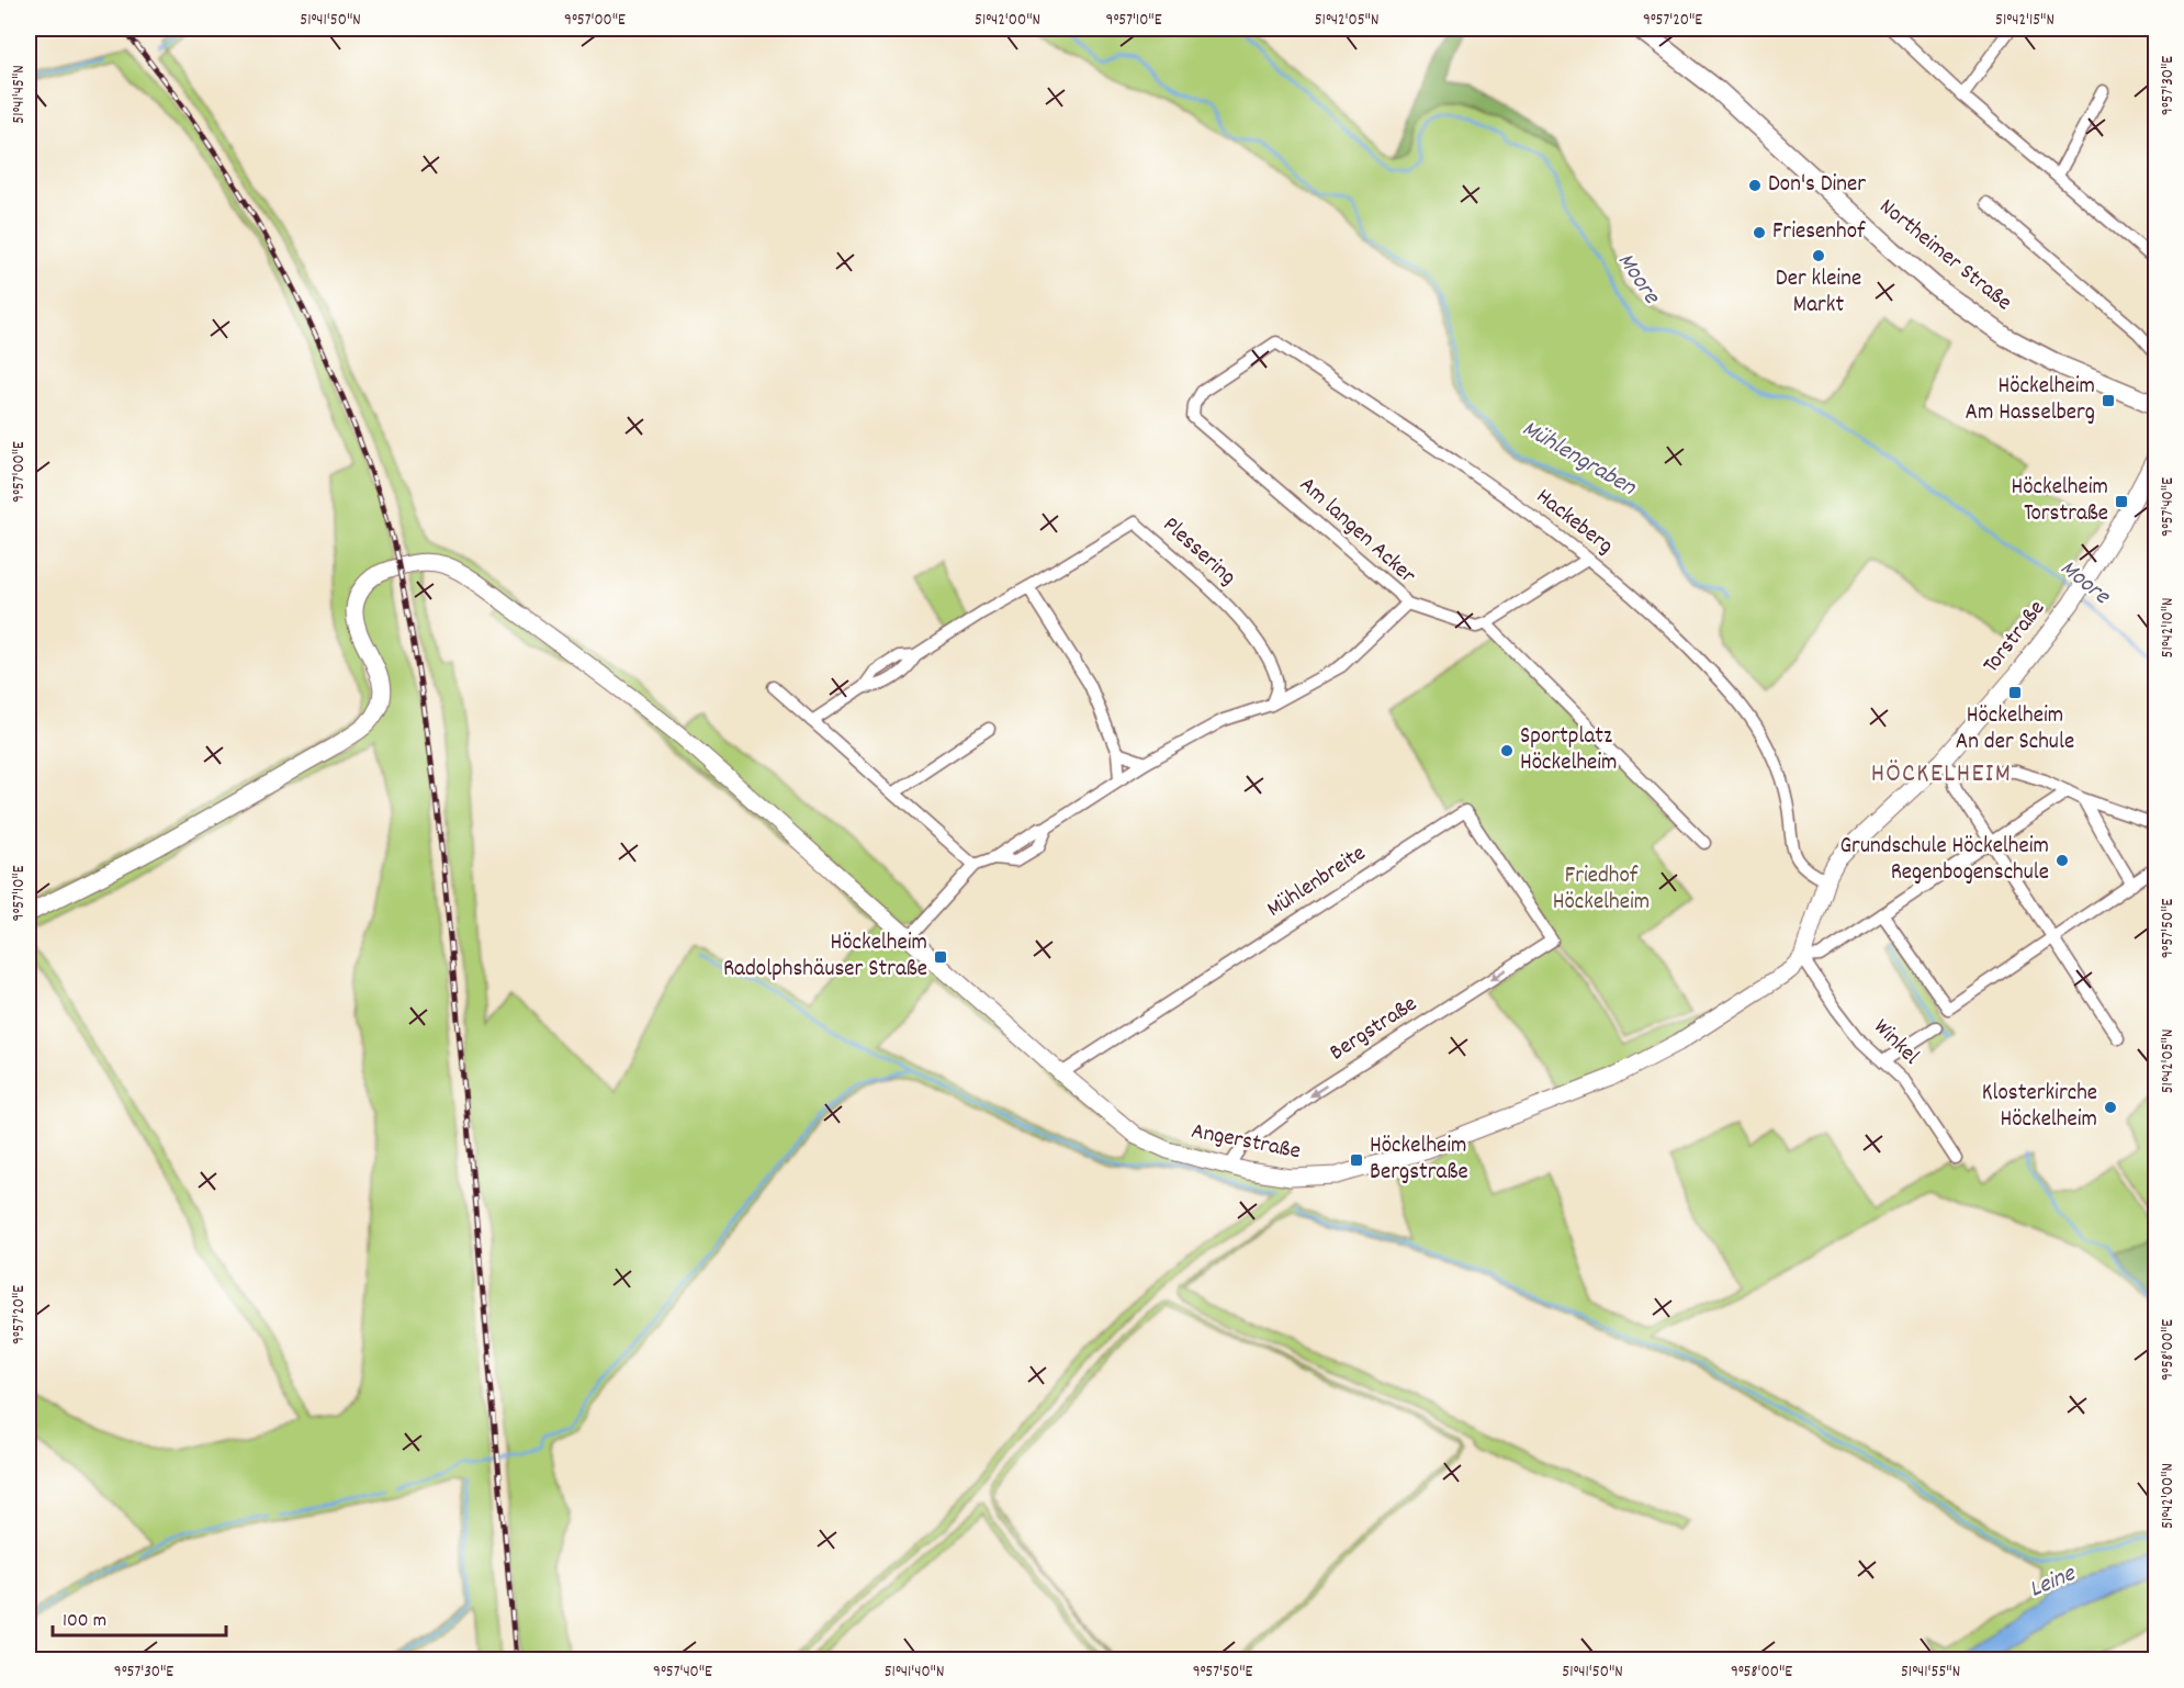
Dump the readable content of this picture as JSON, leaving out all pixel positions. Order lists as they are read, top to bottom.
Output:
{
  "streets": {
    "main road": ["Northeimer Straße"],
    "street": [
      "Hackeberg",
      "Am langen Acker",
      "Plessering",
      "Torstraße",
      "Mühlenbreite",
      "Bergstraße",
      "Winkel",
      "Angerstraße"
    ]
  },
  "crossings": [
    ["Hackeberg", "Am langen Acker"],
    ["Hackeberg", "Torstraße"],
    ["Mühlenbreite", "Bergstraße"],
    ["Mühlenbreite", "Angerstraße"],
    ["Bergstraße", "Angerstraße"],
    ["Winkel", "Angerstraße"]
  ],
  "one_way": ["Bergstraße"],
  "districts": ["HÖCKELHEIM"],
  "water": ["Moore", "Mühlengraben", "Leine"],
  "parks": ["Friedhof Höckelheim"],
  "places": {
    "other": [
      "Don's Diner",
      "Friesenhof",
      "Der kleine Markt",
      "Sportplatz Höckelheim",
      "Grundschule Höckelheim Regenbogenschule",
      "Klosterkirche Höckelheim"
    ],
    "transit": [
      "Höckelheim Am Hasselberg",
      "Höckelheim Torstraße",
      "Höckelheim An der Schule",
      "Höckelheim Radolphshäuser Straße",
      "Höckelheim Bergstraße"
    ]
  },
  "scale_bar": "100 m",
  "coordinates": [
    "51°41'50\"N",
    "9°57'00\"E",
    "51°42'00\"N",
    "9°57'10\"E",
    "51°42'05\"N",
    "9°57'20\"E",
    "51°42'15\"N",
    "9°57'30\"E",
    "51°41'45\"N",
    "9°57'40\"E",
    "51°42'10\"N",
    "9°57'50\"E",
    "9°58'00\"E",
    "51°41'40\"N",
    "51°41'55\"N"
  ]
}
